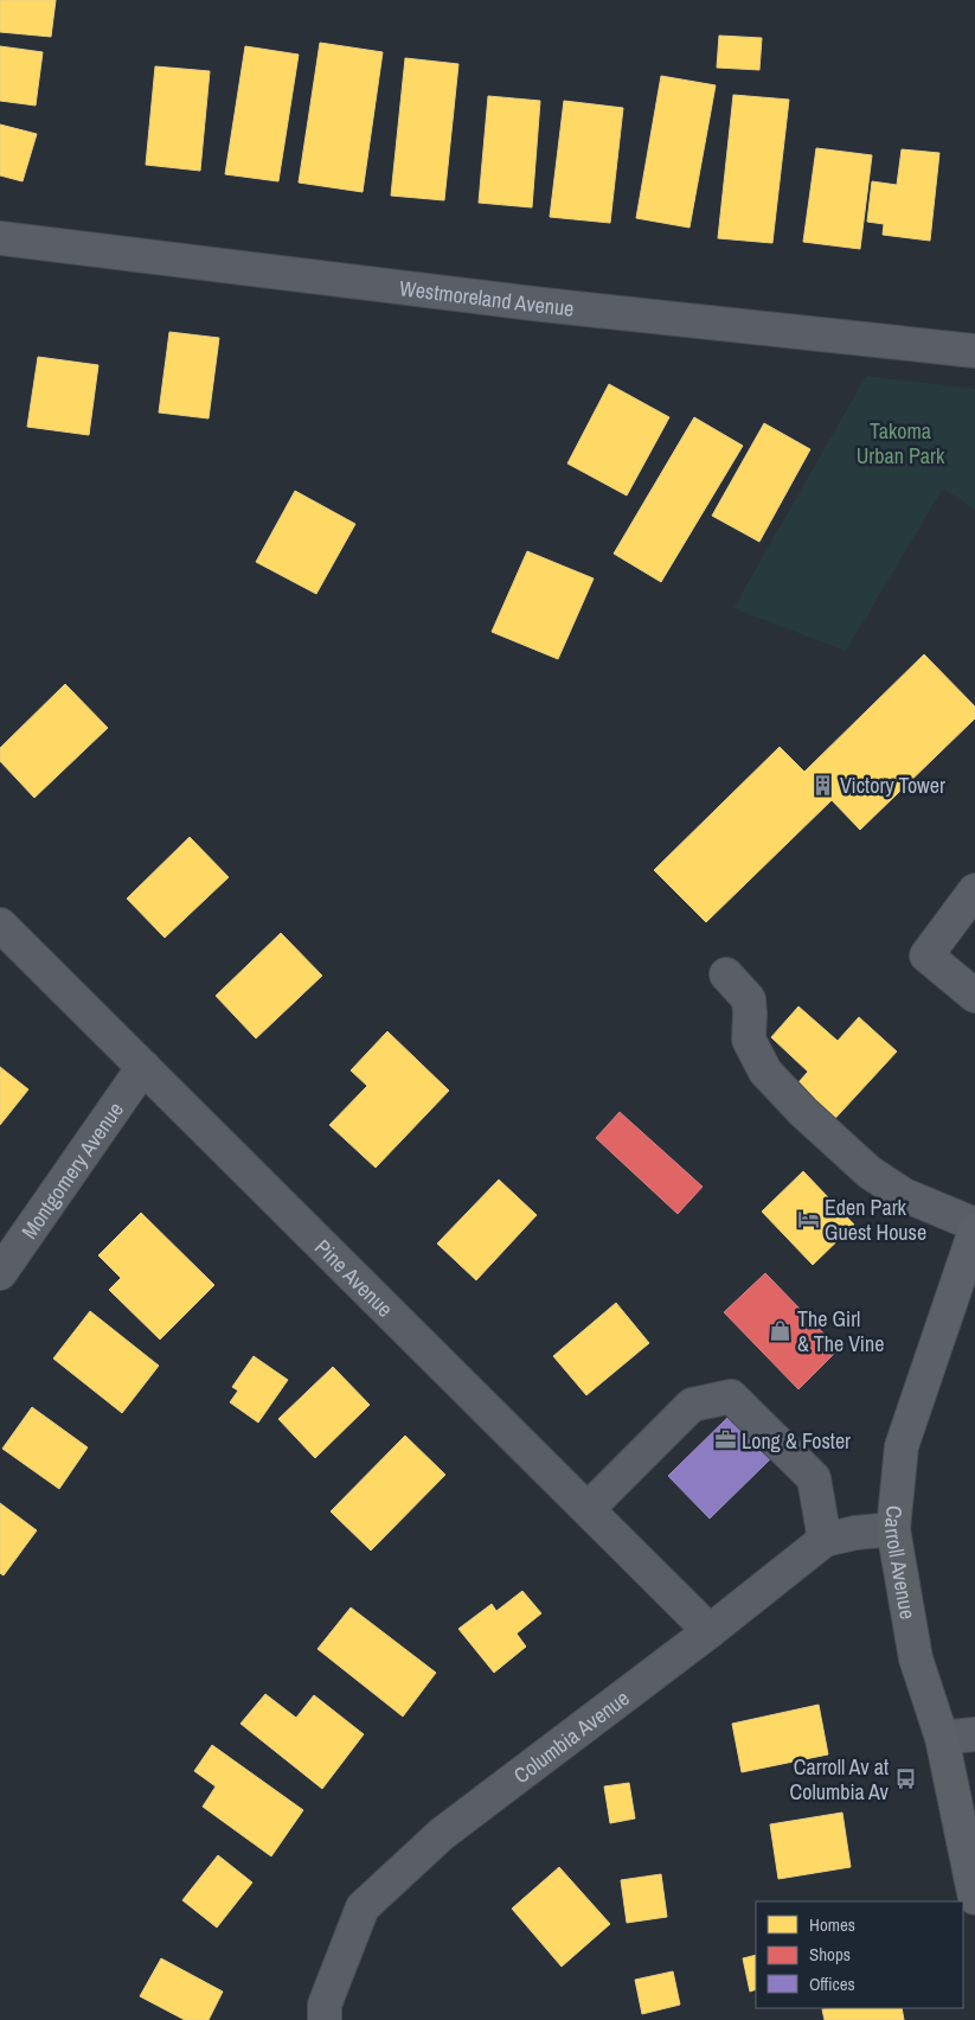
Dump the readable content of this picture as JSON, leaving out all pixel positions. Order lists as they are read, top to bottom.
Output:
{
  "streets": {
    "main road": ["Carroll Avenue"],
    "street": [
      "Westmoreland Avenue",
      "Montgomery Avenue",
      "Pine Avenue",
      "Columbia Avenue"
    ]
  },
  "crossings": [
    ["Montgomery Avenue", "Pine Avenue"],
    ["Pine Avenue", "Columbia Avenue"],
    ["Carroll Avenue", "Columbia Avenue"]
  ],
  "parks": ["Takoma Urban Park"],
  "places": {
    "building": ["Victory Tower"],
    "hotel": ["Eden Park Guest House"],
    "shop": ["The Girl & The Vine"],
    "office": ["Long & Foster"],
    "bus stop": ["Carroll Av at Columbia Av"]
  },
  "legend": ["Homes", "Shops", "Offices"]
}
